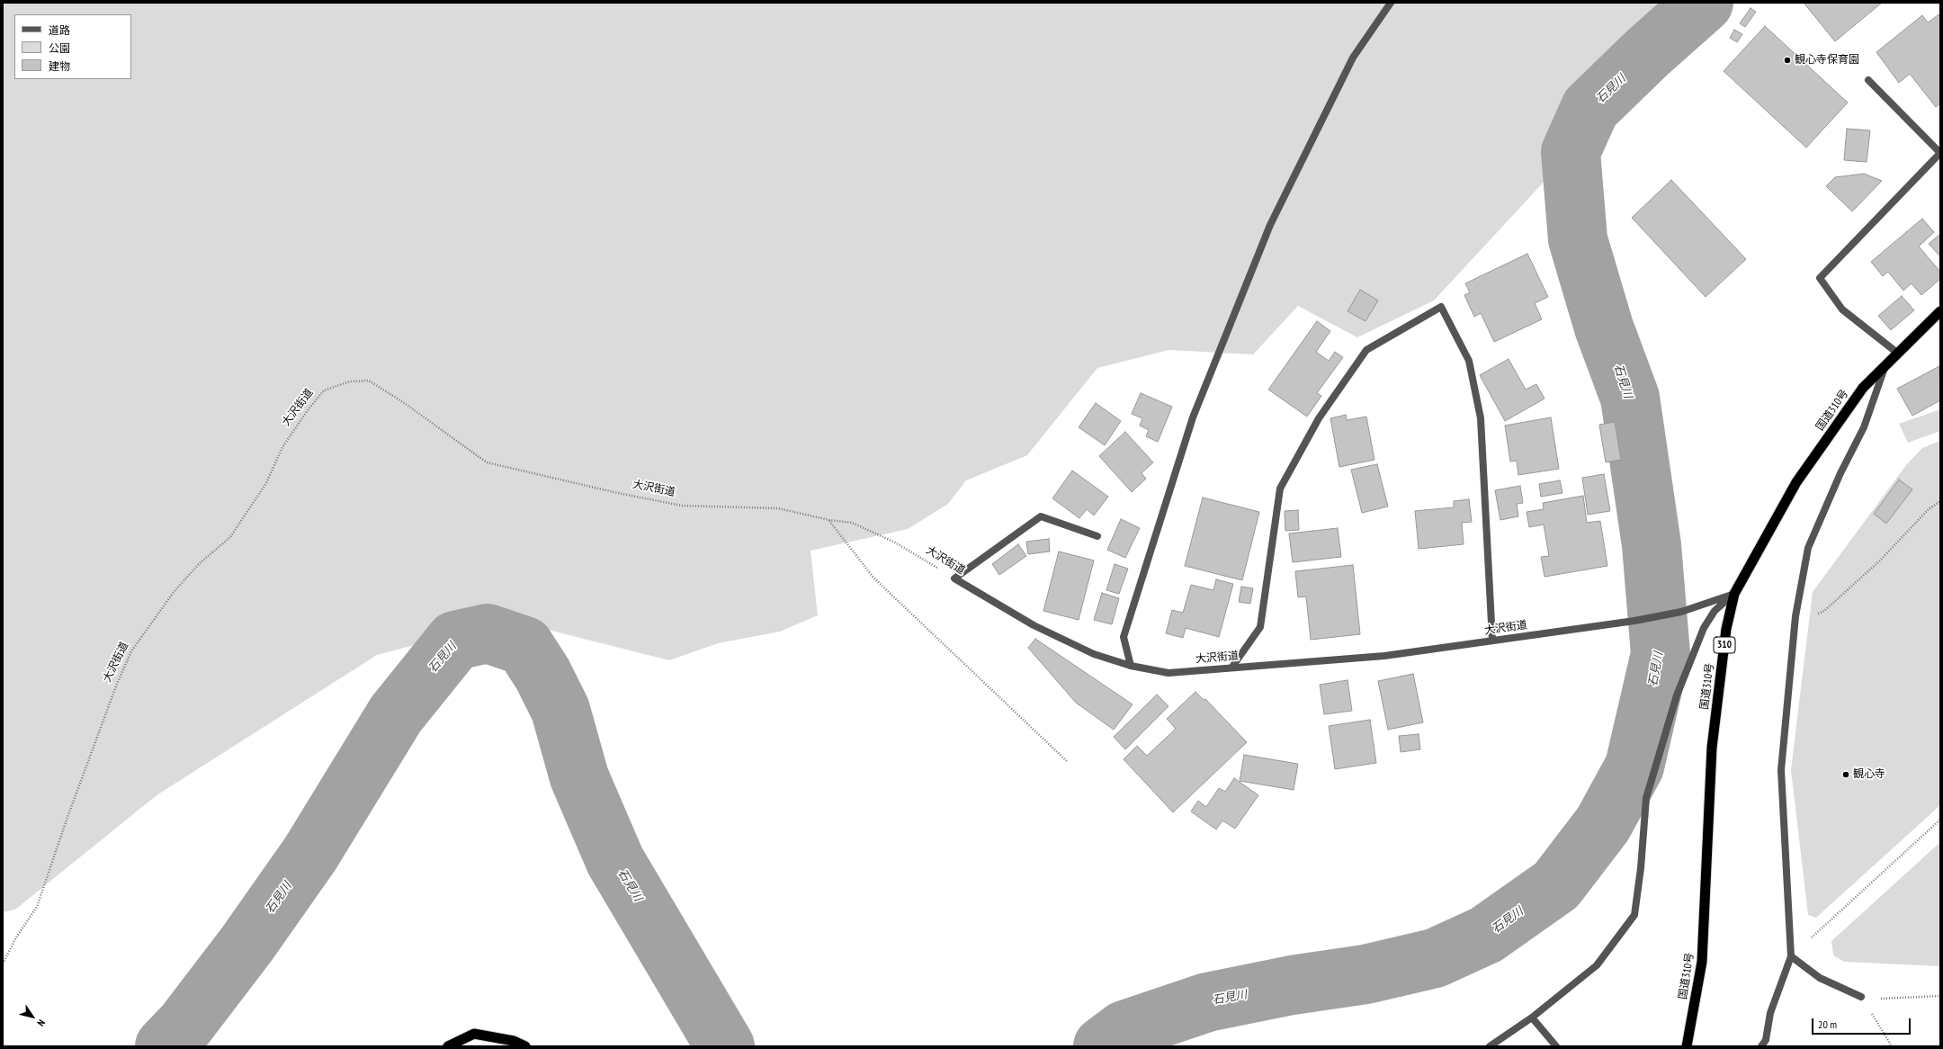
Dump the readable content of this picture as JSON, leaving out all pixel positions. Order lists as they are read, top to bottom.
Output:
{
  "streets": {
    "highway": ["国道310号", "310"],
    "street": ["大沢街道"]
  },
  "crossings": [
    ["大沢街道", "国道310号"]
  ],
  "water": ["石見川"],
  "places": ["観心寺保育園", "観心寺"],
  "legend": ["道路", "公園", "建物"],
  "scale_bar": "20 m",
  "north": "bottom right"
}
